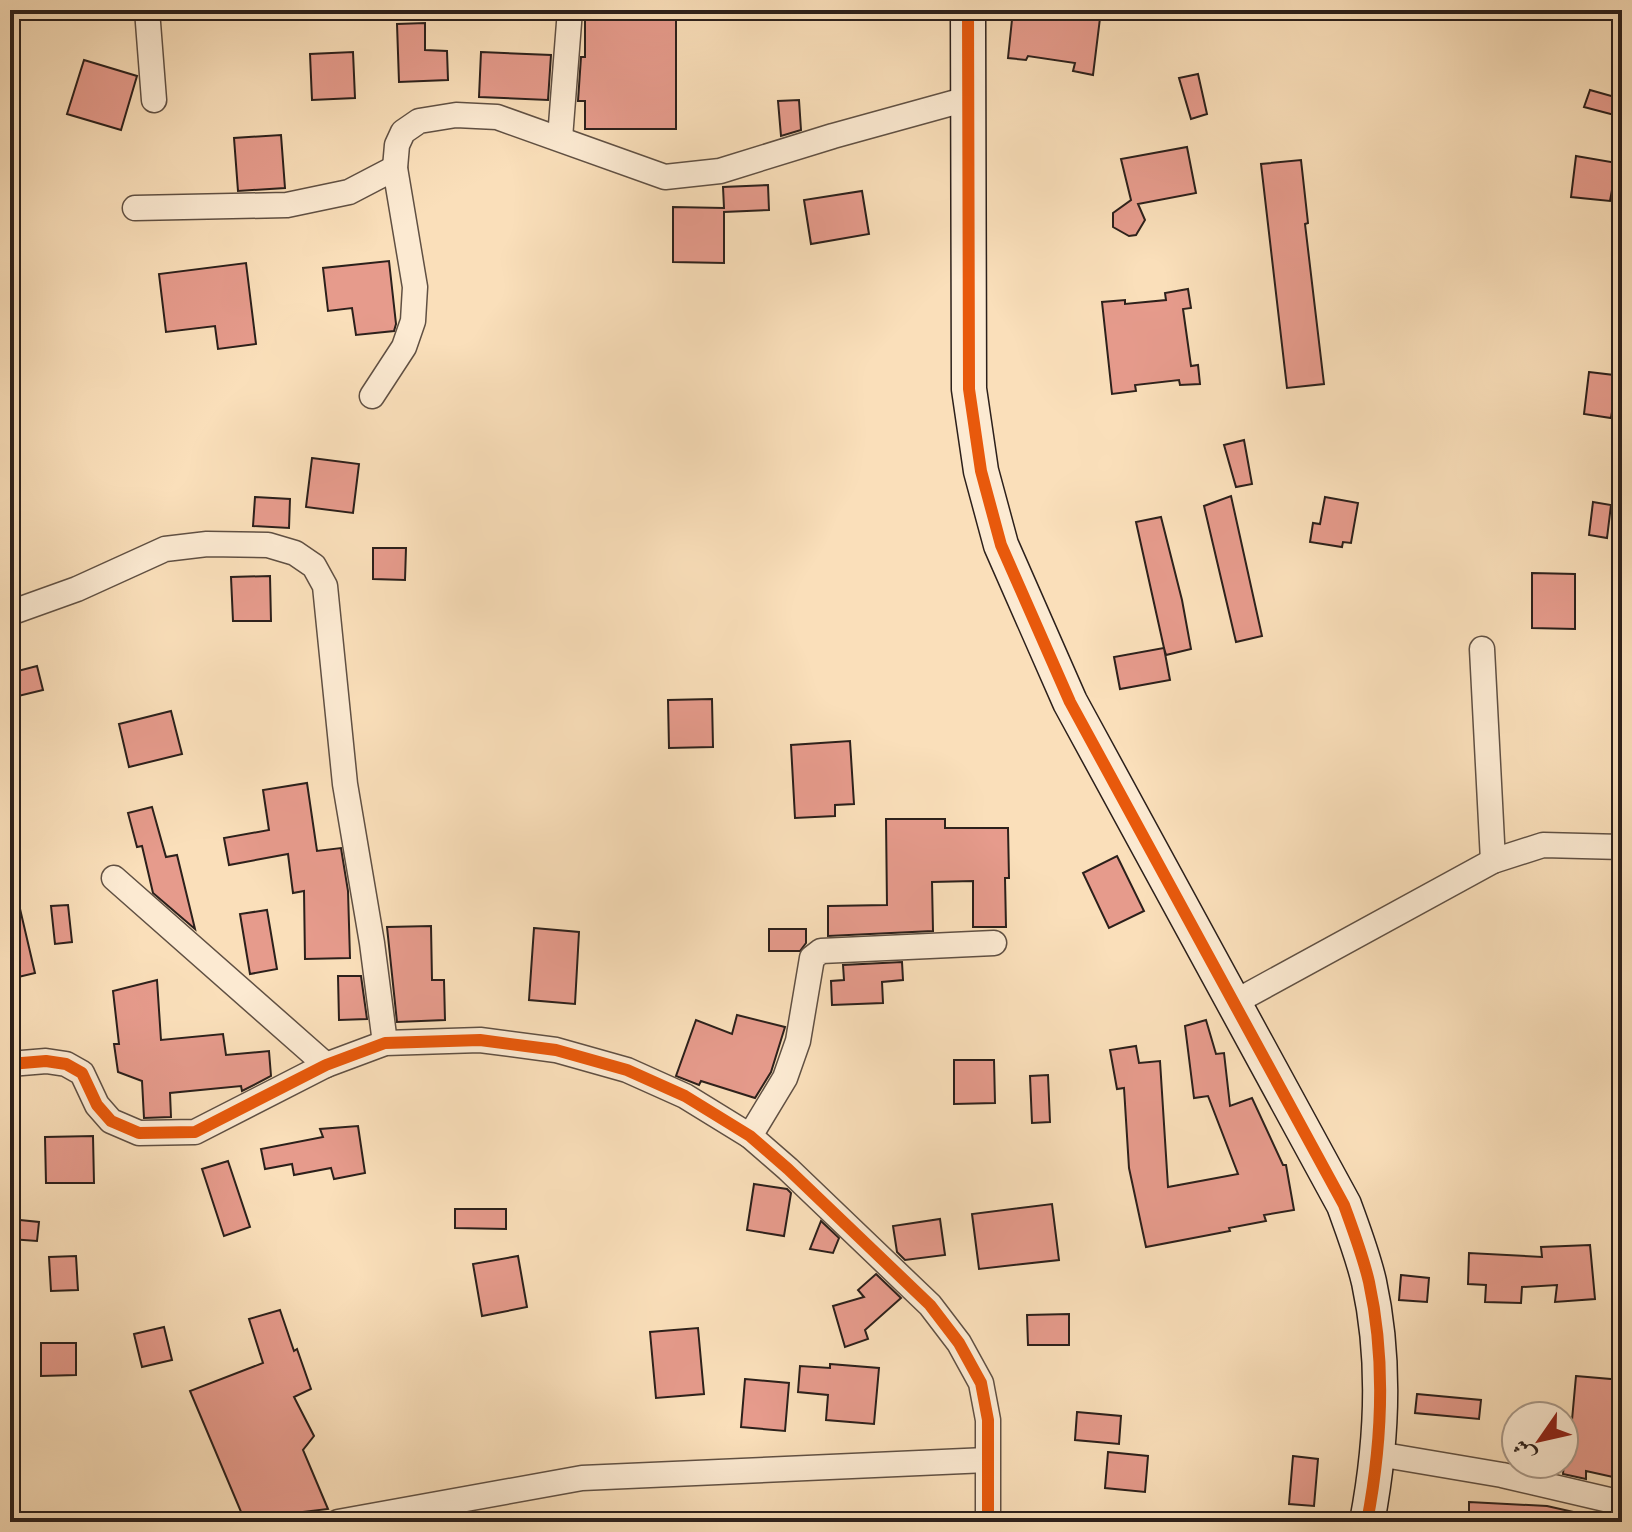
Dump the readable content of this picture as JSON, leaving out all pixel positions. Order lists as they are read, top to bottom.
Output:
{
  "north": "bottom left"
}
